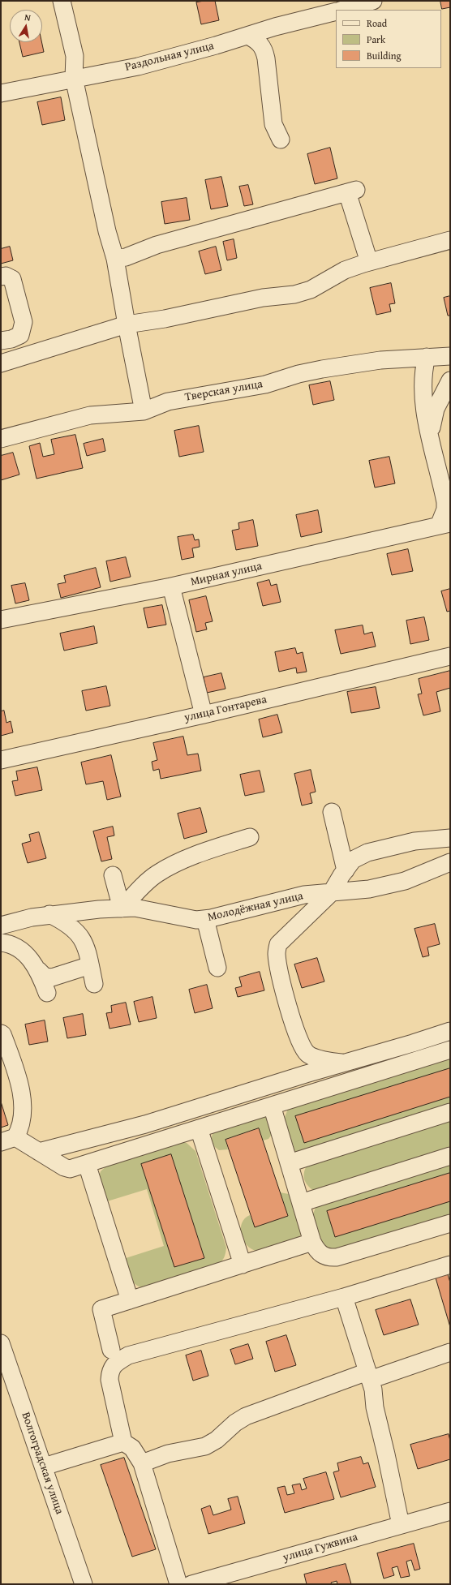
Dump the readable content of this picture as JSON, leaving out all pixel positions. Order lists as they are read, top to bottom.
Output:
{
  "streets": {
    "street": [
      "Раздольная улица",
      "Тверская улица",
      "Мирная улица",
      "улица Гонтарева",
      "Молодёжная улица",
      "Волгоградская улица",
      "улица Гужвина"
    ]
  },
  "legend": ["Road", "Park", "Building"],
  "north": "top"
}
